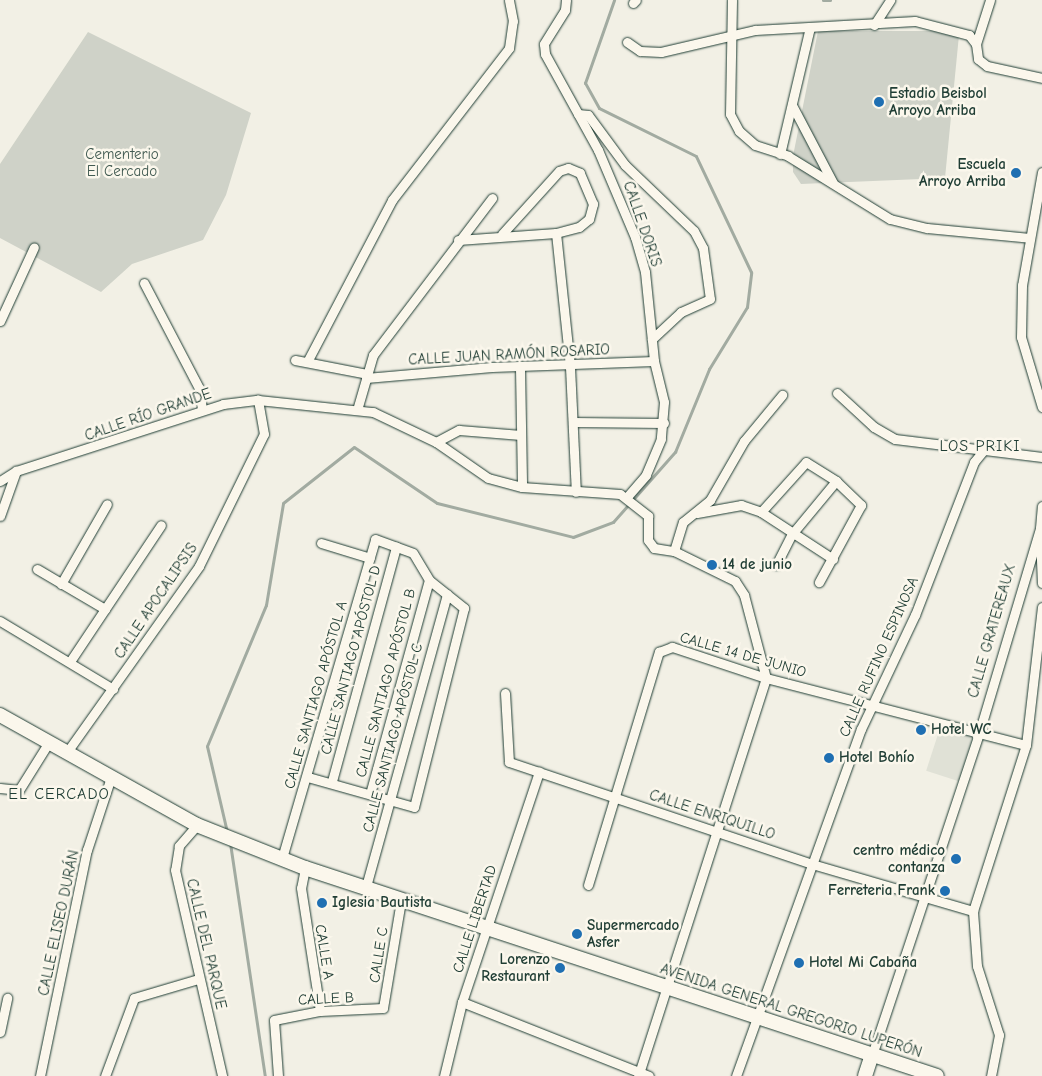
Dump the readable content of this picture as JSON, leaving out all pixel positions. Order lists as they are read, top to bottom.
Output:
{
  "streets": {
    "main road": ["CALLE GRATEREAUX", "AVENIDA GENERAL GREGORIO LUPERÓN"],
    "street": [
      "CALLE DORIS",
      "CALLE JUAN RAMÓN ROSARIO",
      "CALLE RÍO GRANDE",
      "CALLE APOCALIPSIS",
      "CALLE 14 DE JUNIO",
      "CALLE RUFINO ESPINOSA",
      "CALLE SANTIAGO APÓSTOL D",
      "CALLE SANTIAGO APÓSTOL B",
      "CALLE SANTIAGO APÓSTOL A",
      "CALLE SANTIAGO APÓSTOL C",
      "CALLE ENRIQUILLO",
      "CALLE LIBERTAD",
      "CALLE ELISEO DURÁN",
      "CALLE DEL PARQUE",
      "CALLE A",
      "CALLE C",
      "CALLE B"
    ]
  },
  "crossings": [
    ["CALLE DORIS", "CALLE JUAN RAMÓN ROSARIO"],
    ["CALLE DORIS", "CALLE RÍO GRANDE"],
    ["CALLE RÍO GRANDE", "CALLE APOCALIPSIS"],
    ["CALLE APOCALIPSIS", "AVENIDA GENERAL GREGORIO LUPERÓN"],
    ["CALLE GRATEREAUX", "CALLE 14 DE JUNIO"],
    ["CALLE GRATEREAUX", "CALLE ENRIQUILLO"],
    ["CALLE GRATEREAUX", "AVENIDA GENERAL GREGORIO LUPERÓN"],
    ["CALLE 14 DE JUNIO", "CALLE RUFINO ESPINOSA"],
    ["CALLE 14 DE JUNIO", "CALLE ENRIQUILLO"],
    ["CALLE RUFINO ESPINOSA", "CALLE ENRIQUILLO"],
    ["CALLE RUFINO ESPINOSA", "AVENIDA GENERAL GREGORIO LUPERÓN"],
    ["CALLE SANTIAGO APÓSTOL D", "CALLE SANTIAGO APÓSTOL A"],
    ["CALLE SANTIAGO APÓSTOL A", "AVENIDA GENERAL GREGORIO LUPERÓN"],
    ["CALLE SANTIAGO APÓSTOL C", "AVENIDA GENERAL GREGORIO LUPERÓN"],
    ["CALLE ENRIQUILLO", "CALLE LIBERTAD"],
    ["CALLE LIBERTAD", "AVENIDA GENERAL GREGORIO LUPERÓN"],
    ["CALLE ELISEO DURÁN", "AVENIDA GENERAL GREGORIO LUPERÓN"],
    ["CALLE DEL PARQUE", "AVENIDA GENERAL GREGORIO LUPERÓN"],
    ["CALLE A", "CALLE B"],
    ["CALLE A", "AVENIDA GENERAL GREGORIO LUPERÓN"],
    ["CALLE C", "CALLE B"],
    ["CALLE C", "AVENIDA GENERAL GREGORIO LUPERÓN"]
  ],
  "districts": ["LOS PRIKI", "EL CERCADO"],
  "parks": ["Cementerio El Cercado"],
  "places": [
    "Estadio Beisbol Arroyo Arriba",
    "Escuela Arroyo Arriba",
    "14 de junio",
    "Hotel WC",
    "Hotel Bohío",
    "centro médico contanza",
    "Ferreteria Frank",
    "Iglesia Bautista",
    "Supermercado Asfer",
    "Hotel Mi Cabaña",
    "Lorenzo Restaurant"
  ]
}
